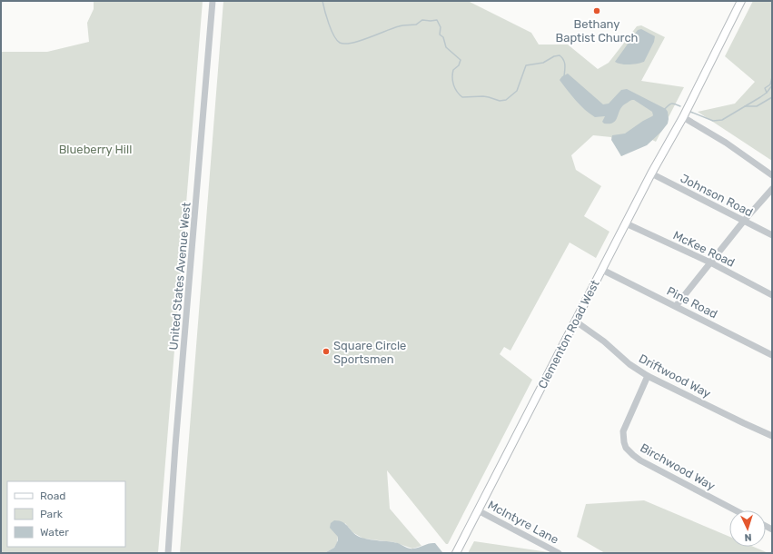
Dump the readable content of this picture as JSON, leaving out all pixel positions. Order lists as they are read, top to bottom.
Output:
{
  "streets": {
    "main road": ["Clementon Road West"],
    "street": [
      "Johnson Road",
      "McKee Road",
      "United States Avenue West",
      "Pine Road",
      "Driftwood Way",
      "Birchwood Way",
      "McIntyre Lane"
    ]
  },
  "crossings": [
    ["Johnson Road", "Clementon Road West"],
    ["McKee Road", "Clementon Road West"],
    ["Pine Road", "Clementon Road West"],
    ["Clementon Road West", "Driftwood Way"],
    ["Clementon Road West", "McIntyre Lane"],
    ["Driftwood Way", "Birchwood Way"]
  ],
  "parks": ["Blueberry Hill"],
  "places": ["Bethany Baptist Church", "Square Circle Sportsmen"],
  "legend": ["Road", "Park", "Water"],
  "north": "bottom"
}
